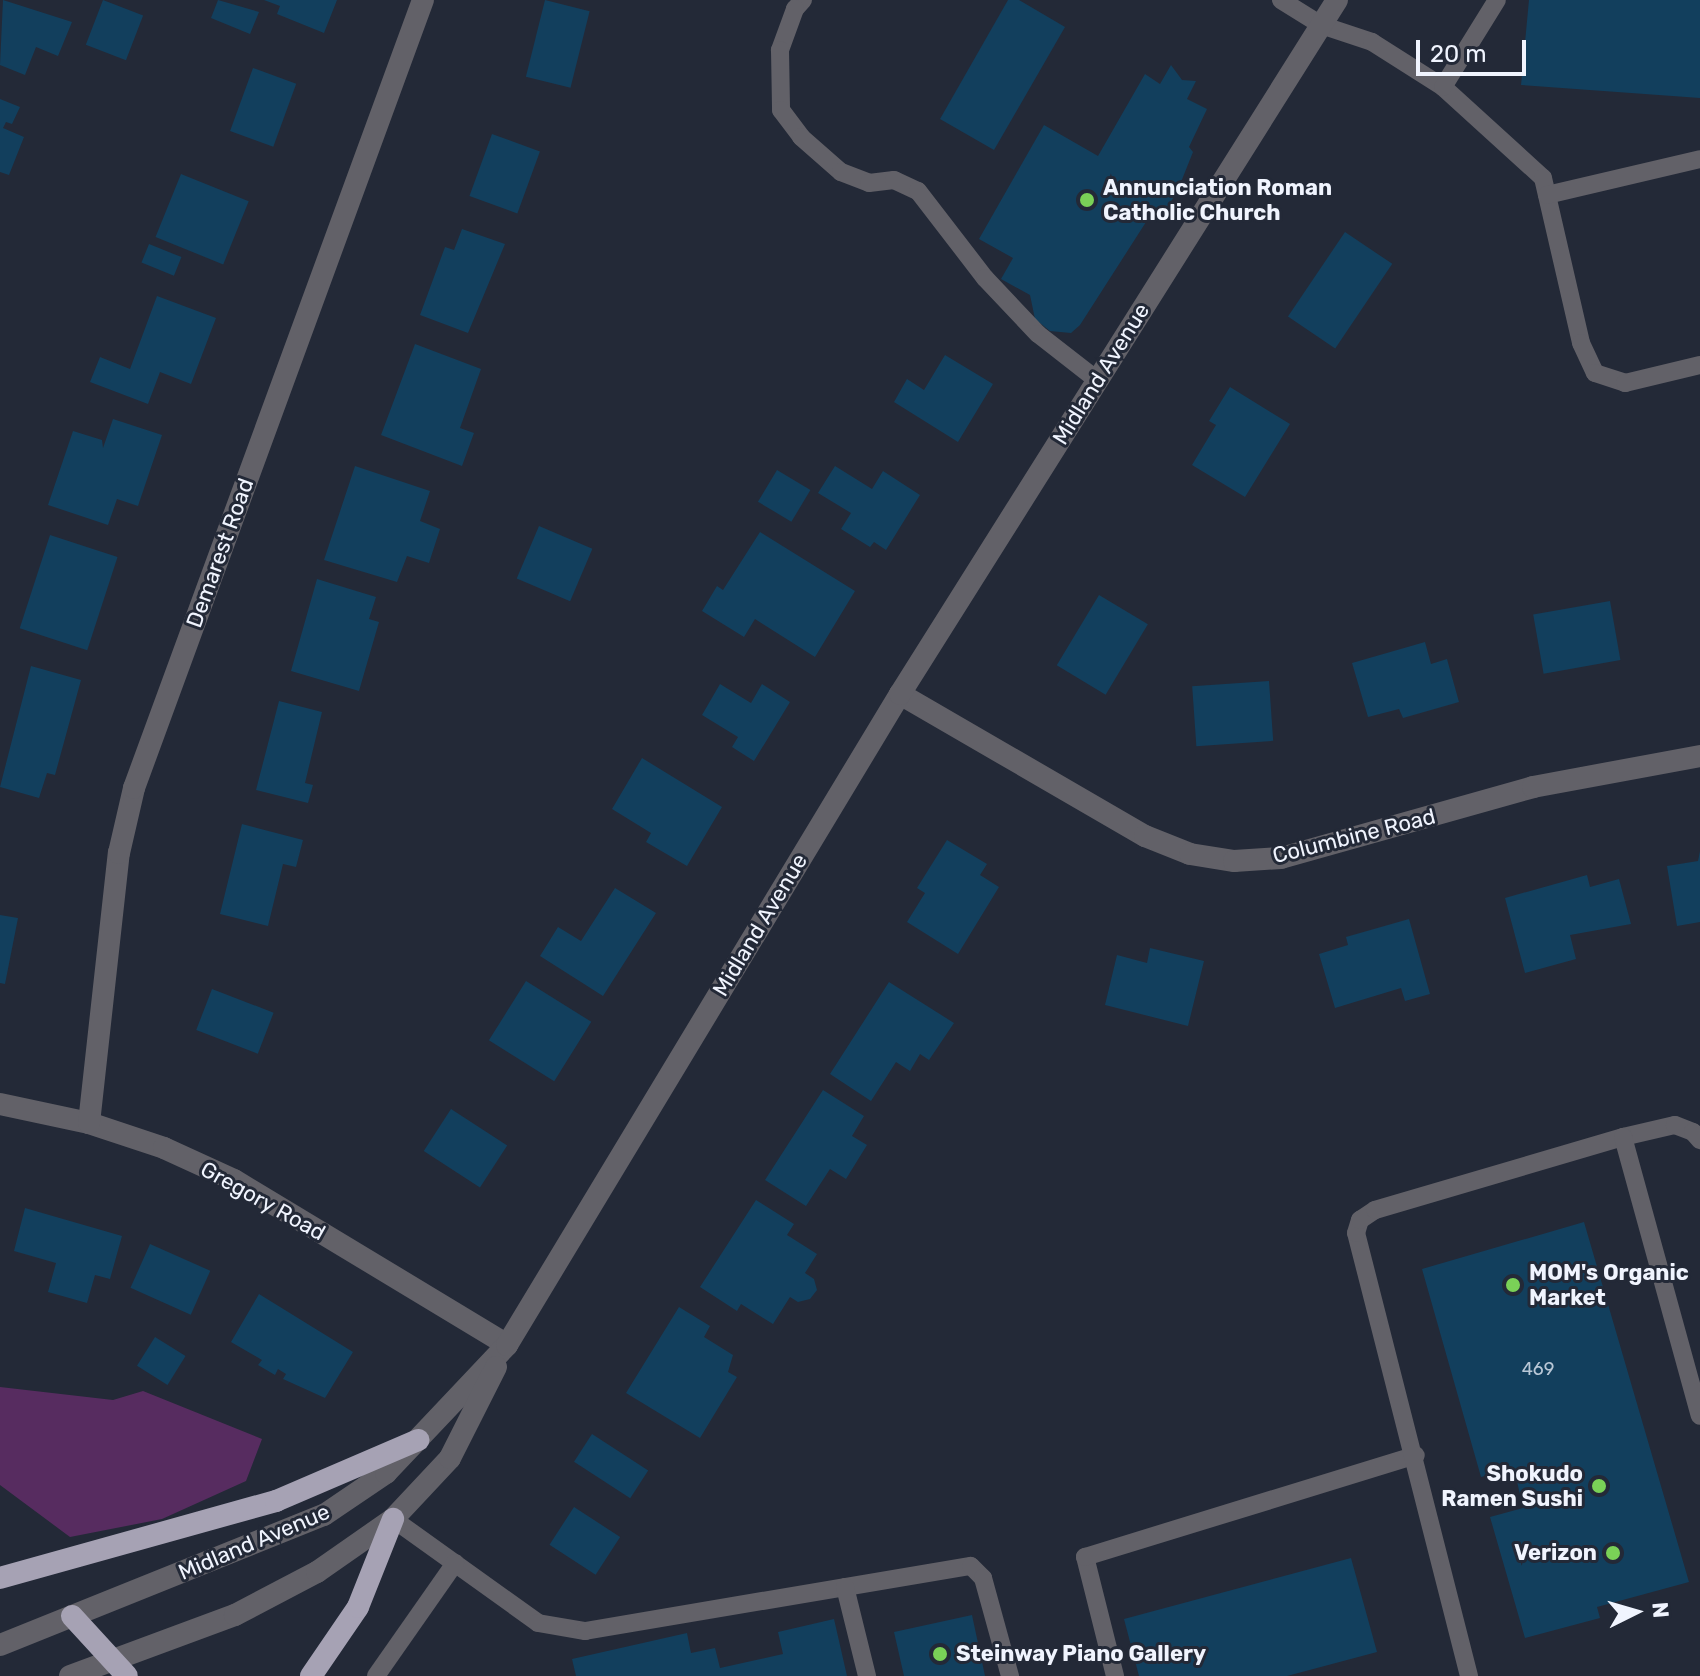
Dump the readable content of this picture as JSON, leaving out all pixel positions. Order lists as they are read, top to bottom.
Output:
{
  "streets": {
    "street": [
      "Midland Avenue",
      "Demarest Road",
      "Columbine Road",
      "Gregory Road"
    ]
  },
  "crossings": [
    ["Midland Avenue", "Columbine Road"],
    ["Midland Avenue", "Gregory Road"],
    ["Demarest Road", "Gregory Road"]
  ],
  "places": [
    "Annunciation Roman Catholic Church",
    "MOM's Organic Market",
    "Shokudo Ramen Sushi",
    "Verizon",
    "Steinway Piano Gallery"
  ],
  "house_numbers": ["469"],
  "scale_bar": "20 m",
  "north": "right"
}
